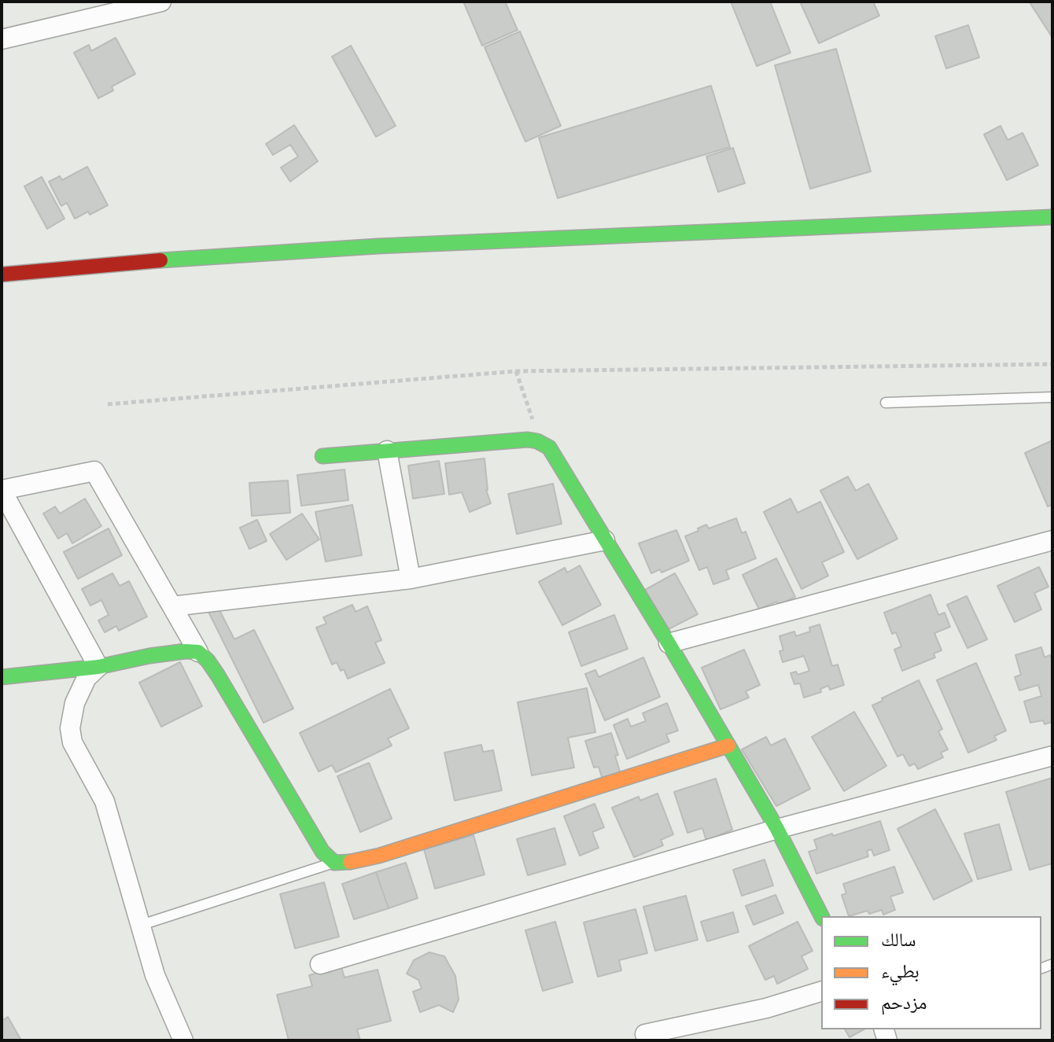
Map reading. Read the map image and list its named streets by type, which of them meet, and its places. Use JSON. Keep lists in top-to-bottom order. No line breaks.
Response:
{"legend":["سالك","بطيء","مزدحم"]}
